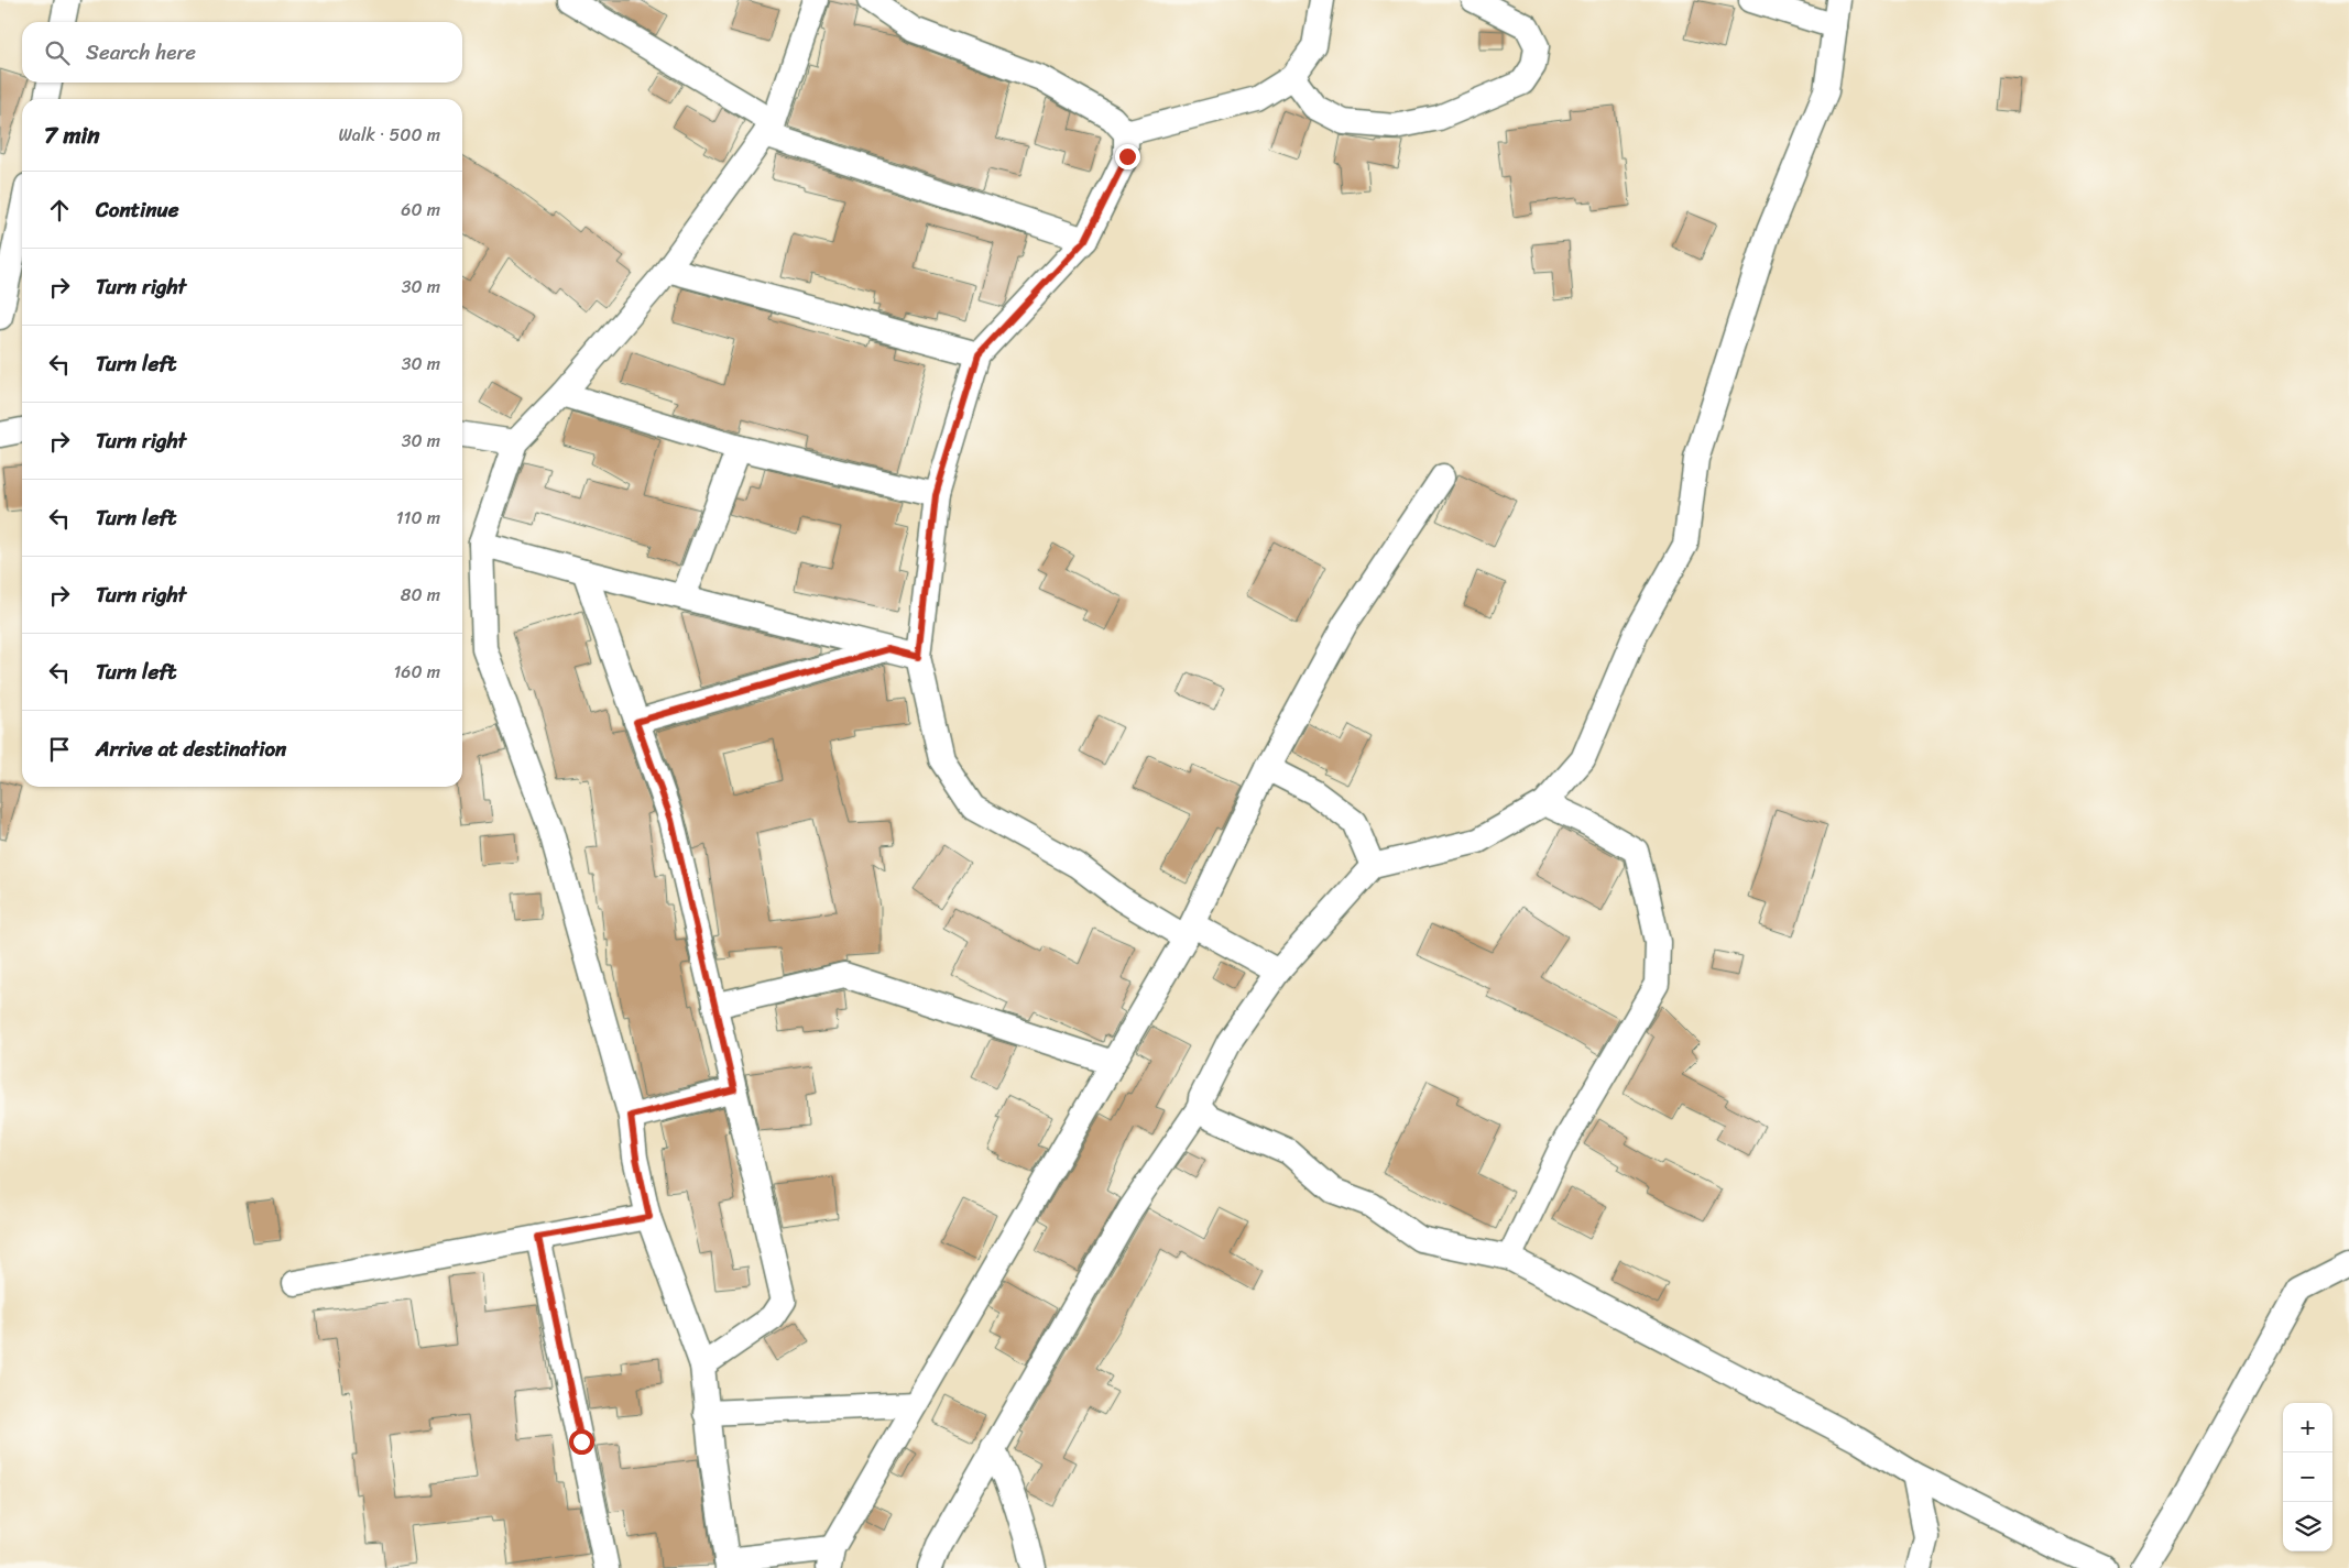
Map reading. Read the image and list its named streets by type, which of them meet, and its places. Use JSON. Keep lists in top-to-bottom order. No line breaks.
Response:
{"page":{"search":"Search here","heading":["7 min","Walk · 500 m"],"list":[["Continue","60 m"],["Turn right","30 m"],["Turn left","30 m"],["Turn right","30 m"],["Turn left","110 m"],["Turn right","80 m"],["Turn left","160 m"],"Arrive at destination"],"map_buttons":["+","−"]}}
